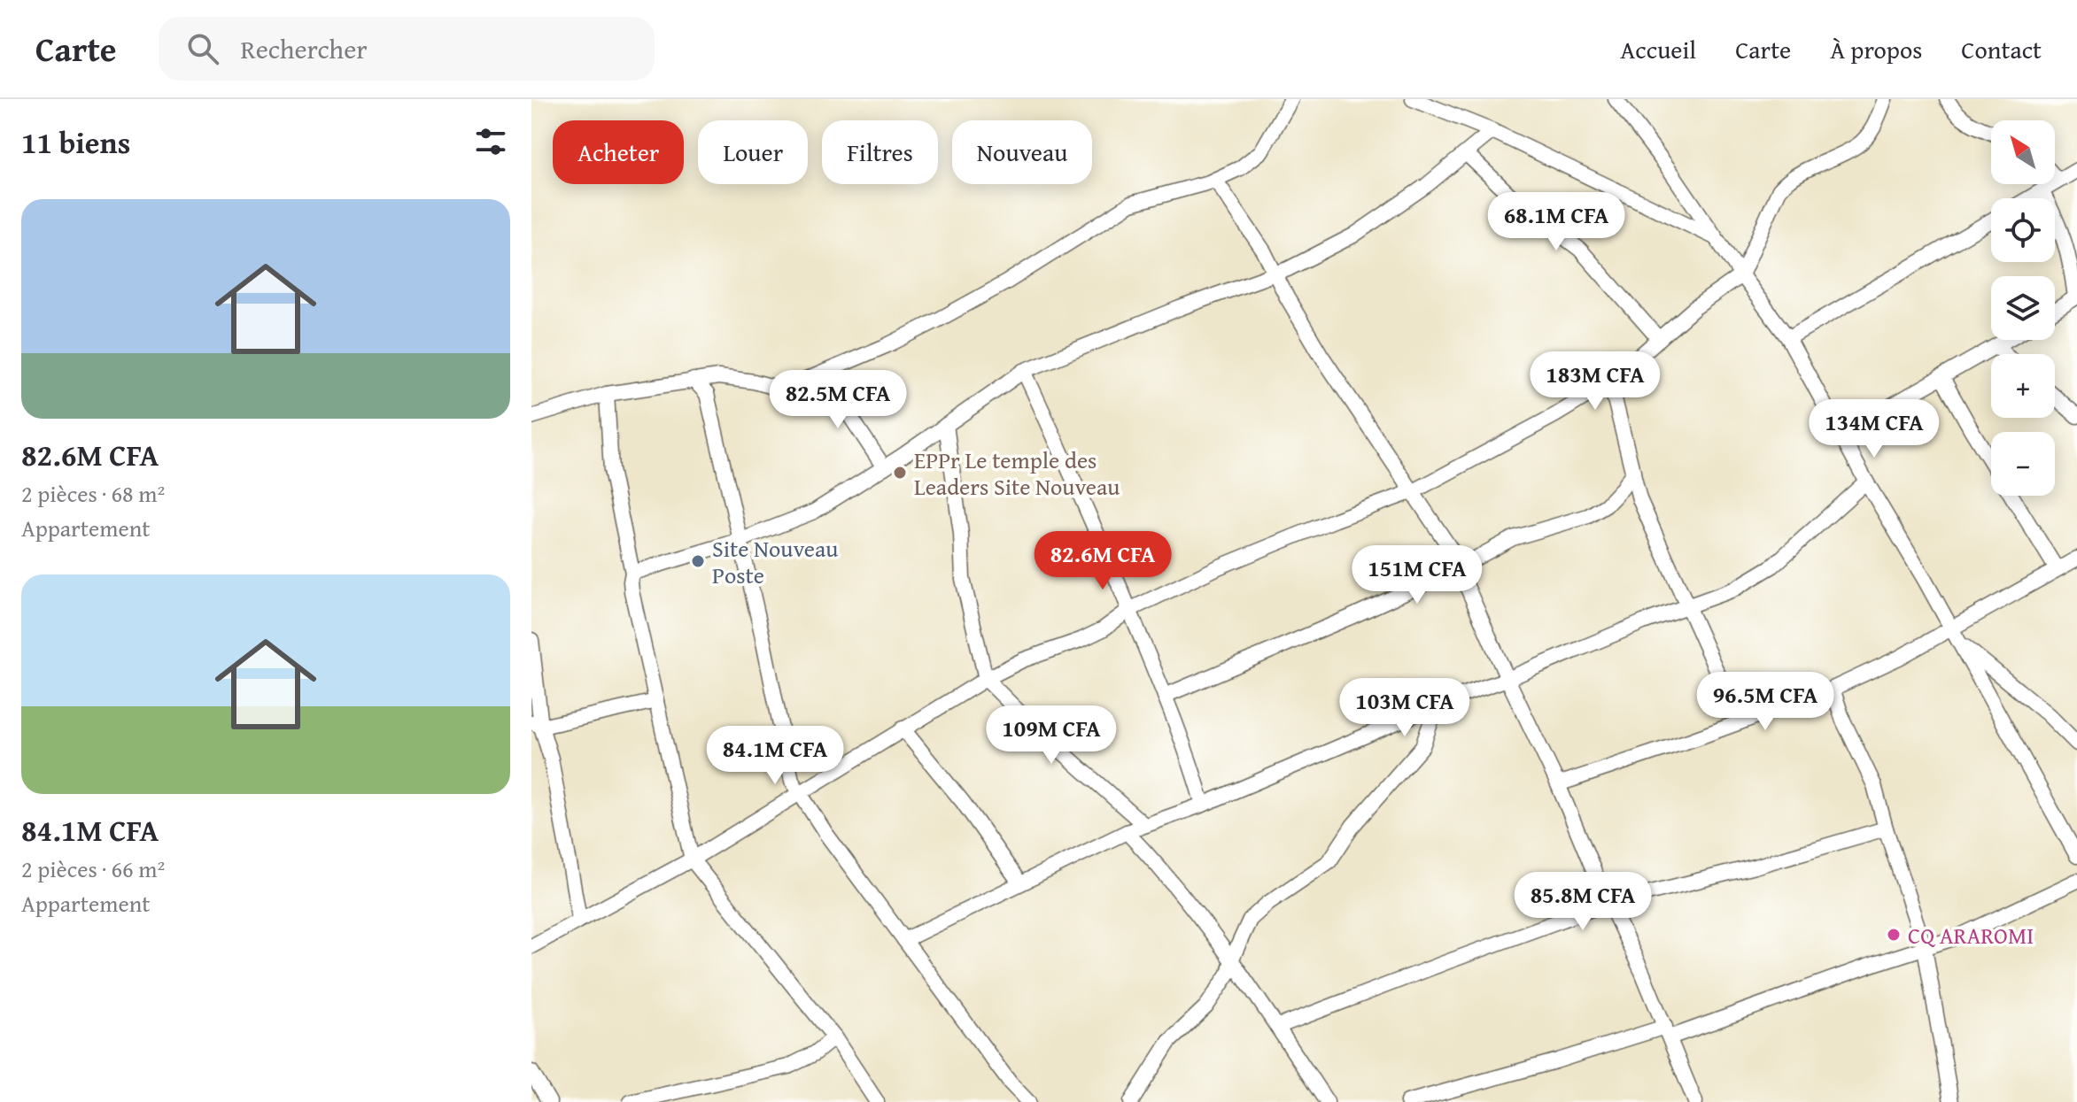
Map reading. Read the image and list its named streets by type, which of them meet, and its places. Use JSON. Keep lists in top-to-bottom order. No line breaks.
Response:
{"places":["EPPr Le temple des Leaders Site Nouveau","Site Nouveau Poste","CQ ARAROMI"],"north":"top left","page":{"header":"Carte","search":"Rechercher","nav":["Accueil","Carte","À propos","Contact"],"heading":"11 biens","map_buttons":["+","−"],"chip":["Acheter","Louer","Filtres","Nouveau"],"list":[{"name":"82.6M CFA","note":"2 pièces · 68 m² · Appartement"},{"name":"84.1M CFA","note":"2 pièces · 66 m² · Appartement"}],"price":["68.1M CFA","183M CFA","82.5M CFA","134M CFA","82.6M CFA","151M CFA","96.5M CFA","103M CFA","109M CFA","84.1M CFA","85.8M CFA"]}}
